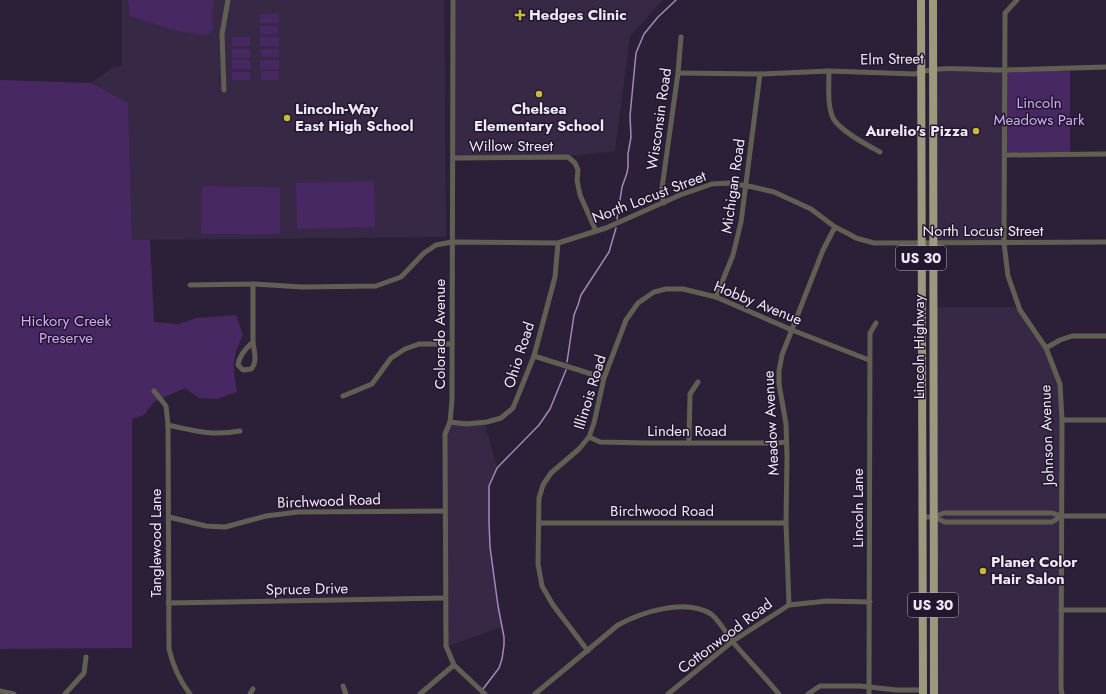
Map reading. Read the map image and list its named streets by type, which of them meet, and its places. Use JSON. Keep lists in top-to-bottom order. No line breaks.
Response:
{"streets":{"main road":["US 30","Lincoln Highway"],"street":["Elm Street","Wisconsin Road","Willow Street","Michigan Road","North Locust Street","Hobby Avenue","Colorado Avenue","Ohio Road","Illinois Road","Meadow Avenue","Linden Road","Johnson Avenue","Birchwood Road","Lincoln Lane","Tanglewood Lane","Spruce Drive","Cottonwood Road"]},"crossings":[["Elm Street","Wisconsin Road"],["Elm Street","Michigan Road"],["Elm Street","Lincoln Highway"],["Elm Street","Johnson Avenue"],["Wisconsin Road","North Locust Street"],["Willow Street","North Locust Street"],["Willow Street","Colorado Avenue"],["Michigan Road","North Locust Street"],["Michigan Road","Hobby Avenue"],["North Locust Street","Colorado Avenue"],["North Locust Street","Lincoln Highway"],["North Locust Street","Ohio Road"],["North Locust Street","Meadow Avenue"],["North Locust Street","Johnson Avenue"],["Hobby Avenue","Illinois Road"],["Hobby Avenue","Meadow Avenue"],["Hobby Avenue","Lincoln Lane"],["Colorado Avenue","Ohio Road"],["Colorado Avenue","Birchwood Road"],["Colorado Avenue","Spruce Drive"],["Illinois Road","Linden Road"],["Illinois Road","Birchwood Road"],["Meadow Avenue","Linden Road"],["Meadow Avenue","Birchwood Road"],["Meadow Avenue","Cottonwood Road"],["Birchwood Road","Tanglewood Lane"],["Lincoln Lane","Cottonwood Road"],["Tanglewood Lane","Spruce Drive"]],"parks":["Lincoln Meadows Park","Hickory Creek Preserve"],"places":{"health":["Hedges Clinic"],"other":["Chelsea Elementary School","Lincoln-Way East High School","Aurelio's Pizza","Planet Color Hair Salon"]}}
